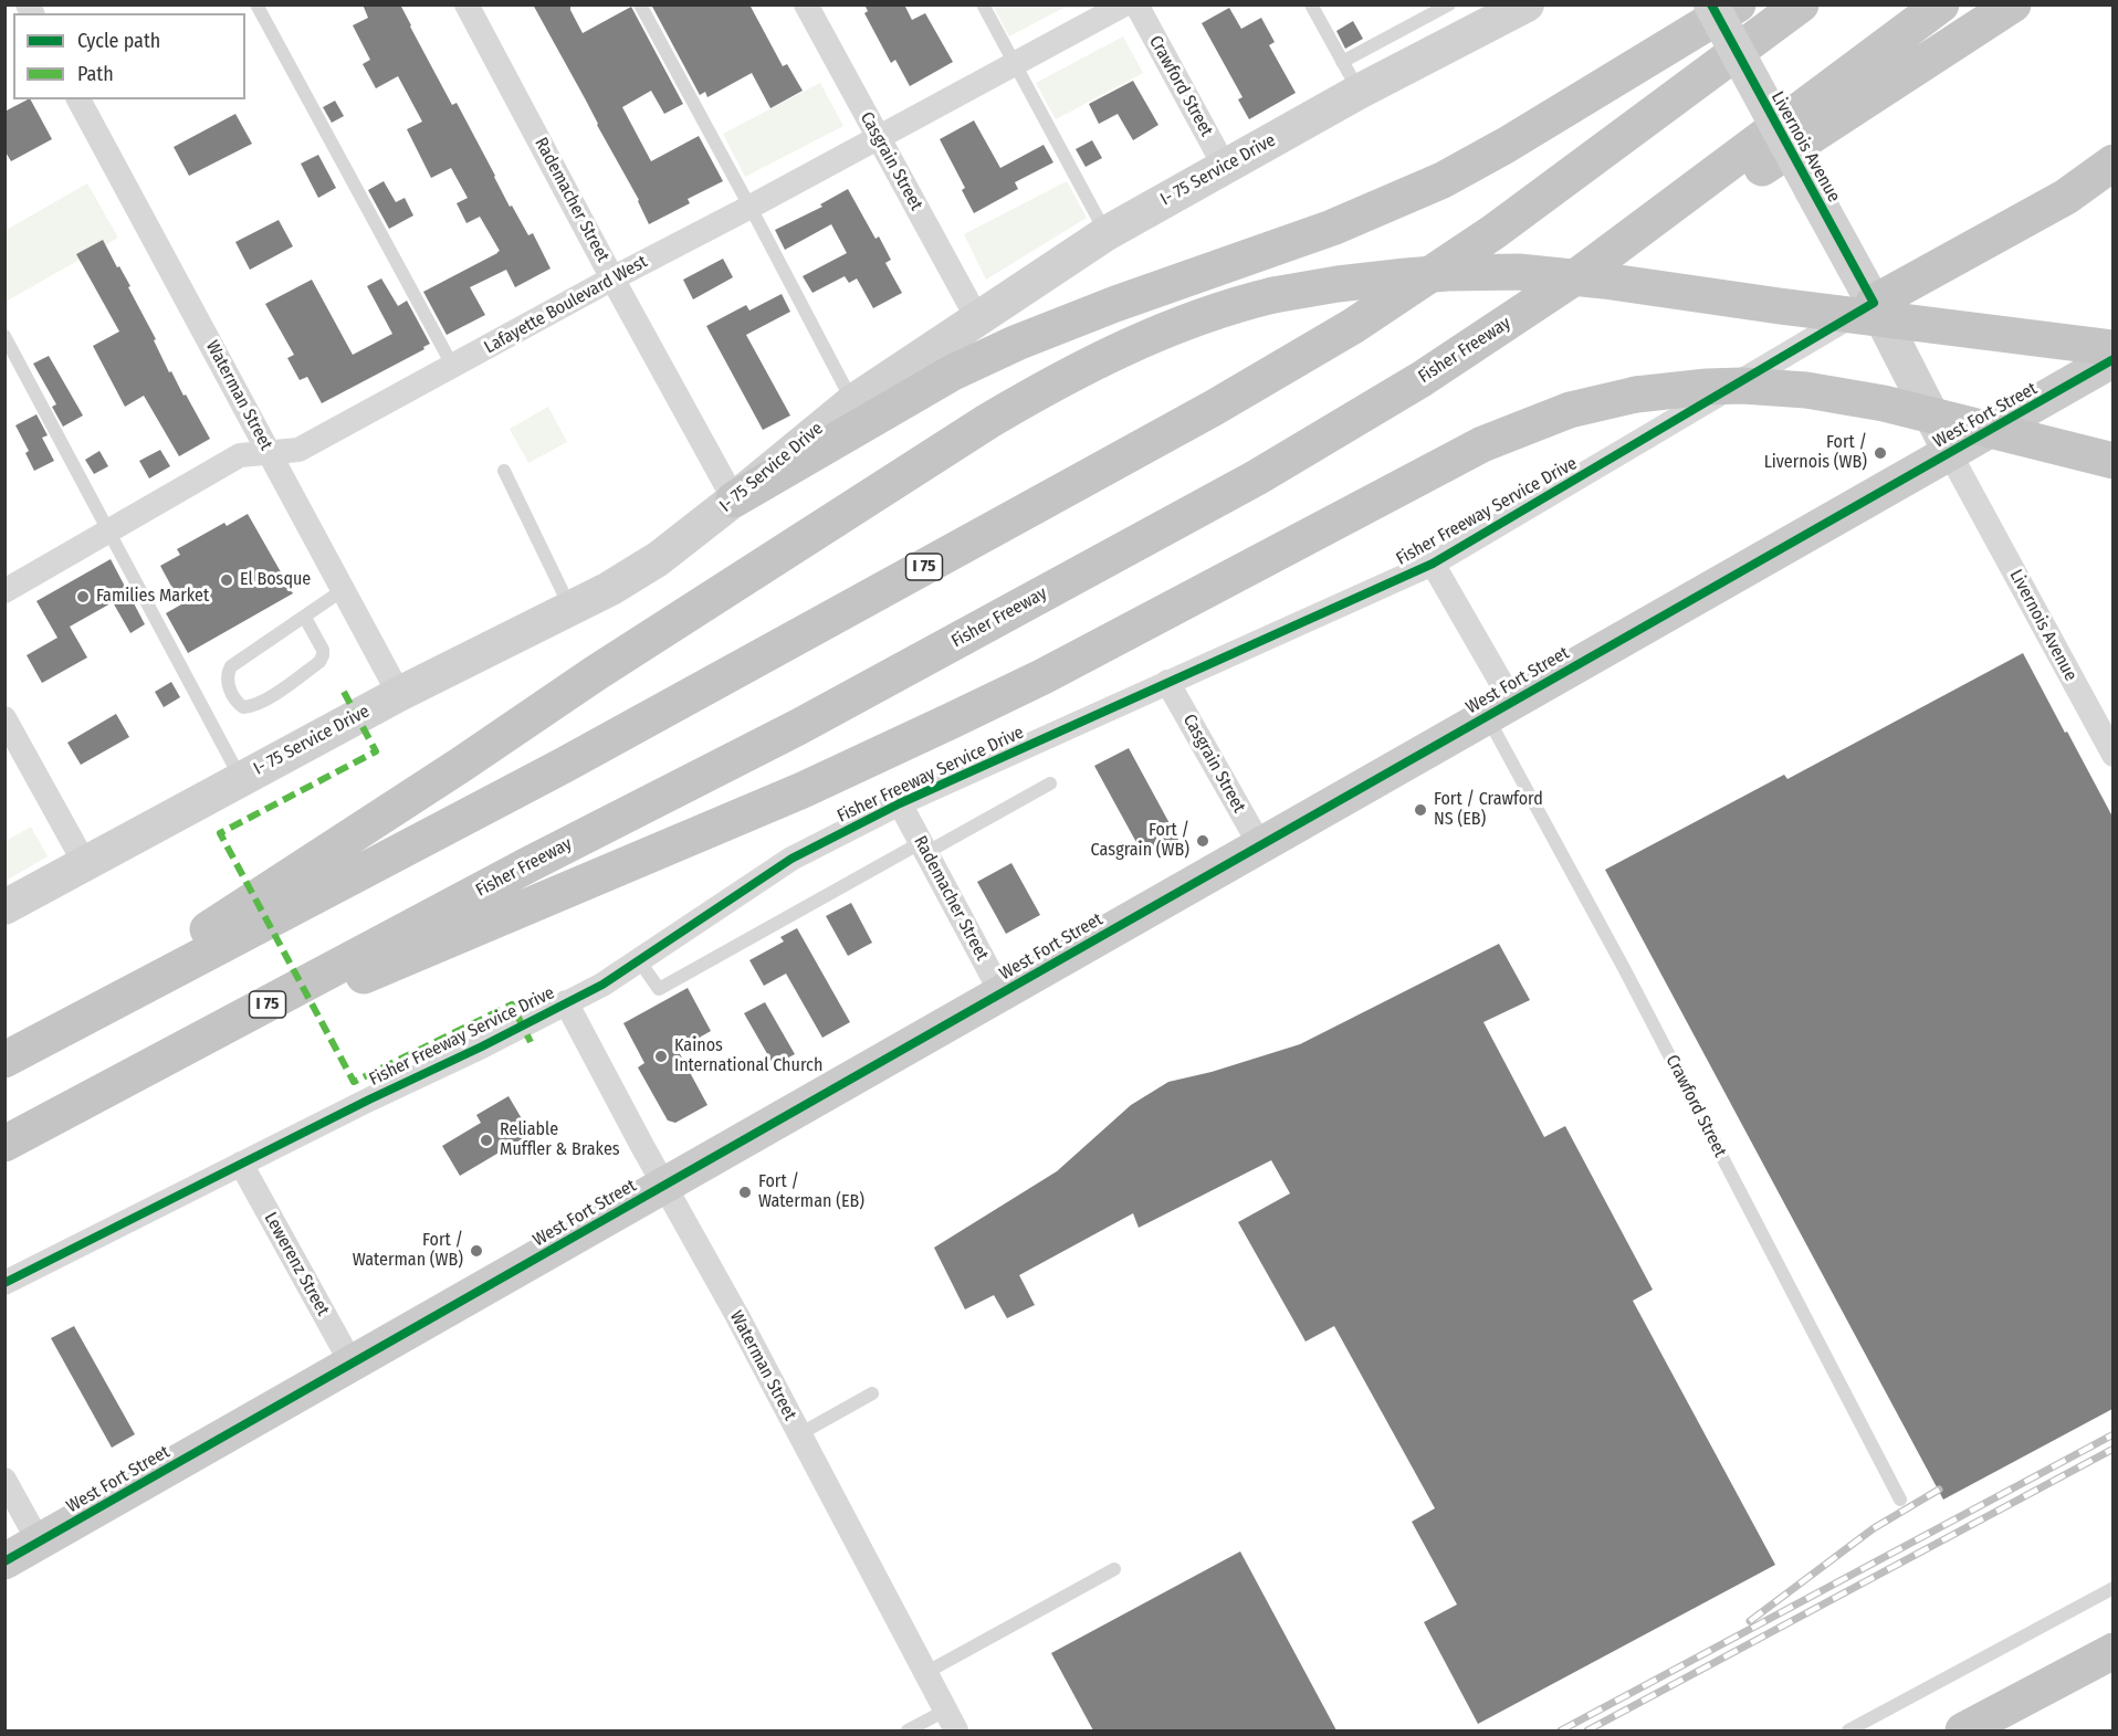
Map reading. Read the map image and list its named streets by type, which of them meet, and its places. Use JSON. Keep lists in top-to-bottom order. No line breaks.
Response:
{"streets":{"highway":["Fisher Freeway","I 75"],"main road":["Livernois Avenue","I- 75 Service Drive","West Fort Street"],"street":["Crawford Street","Casgrain Street","Rademacher Street","Lafayette Boulevard West","Waterman Street","Fisher Freeway Service Drive","Lewerenz Street"]},"crossings":[["Crawford Street","I- 75 Service Drive"],["Crawford Street","West Fort Street"],["Livernois Avenue","West Fort Street"],["Livernois Avenue","Fisher Freeway Service Drive"],["Casgrain Street","I- 75 Service Drive"],["Casgrain Street","Lafayette Boulevard West"],["Casgrain Street","West Fort Street"],["Casgrain Street","Fisher Freeway Service Drive"],["I- 75 Service Drive","Rademacher Street"],["I- 75 Service Drive","Waterman Street"],["Rademacher Street","Lafayette Boulevard West"],["Rademacher Street","West Fort Street"],["Rademacher Street","Fisher Freeway Service Drive"],["Lafayette Boulevard West","Waterman Street"],["Waterman Street","West Fort Street"],["Waterman Street","Fisher Freeway Service Drive"],["West Fort Street","Lewerenz Street"],["Fisher Freeway Service Drive","Lewerenz Street"]],"places":["Fort / Livernois (WB)","El Bosque","Families Market","Fort / Crawford NS (EB)","Fort / Casgrain (WB)","Kainos International Church","Reliable Muffler & Brakes","Fort / Waterman (EB)","Fort / Waterman (WB)"],"legend":["Cycle path","Path"]}
